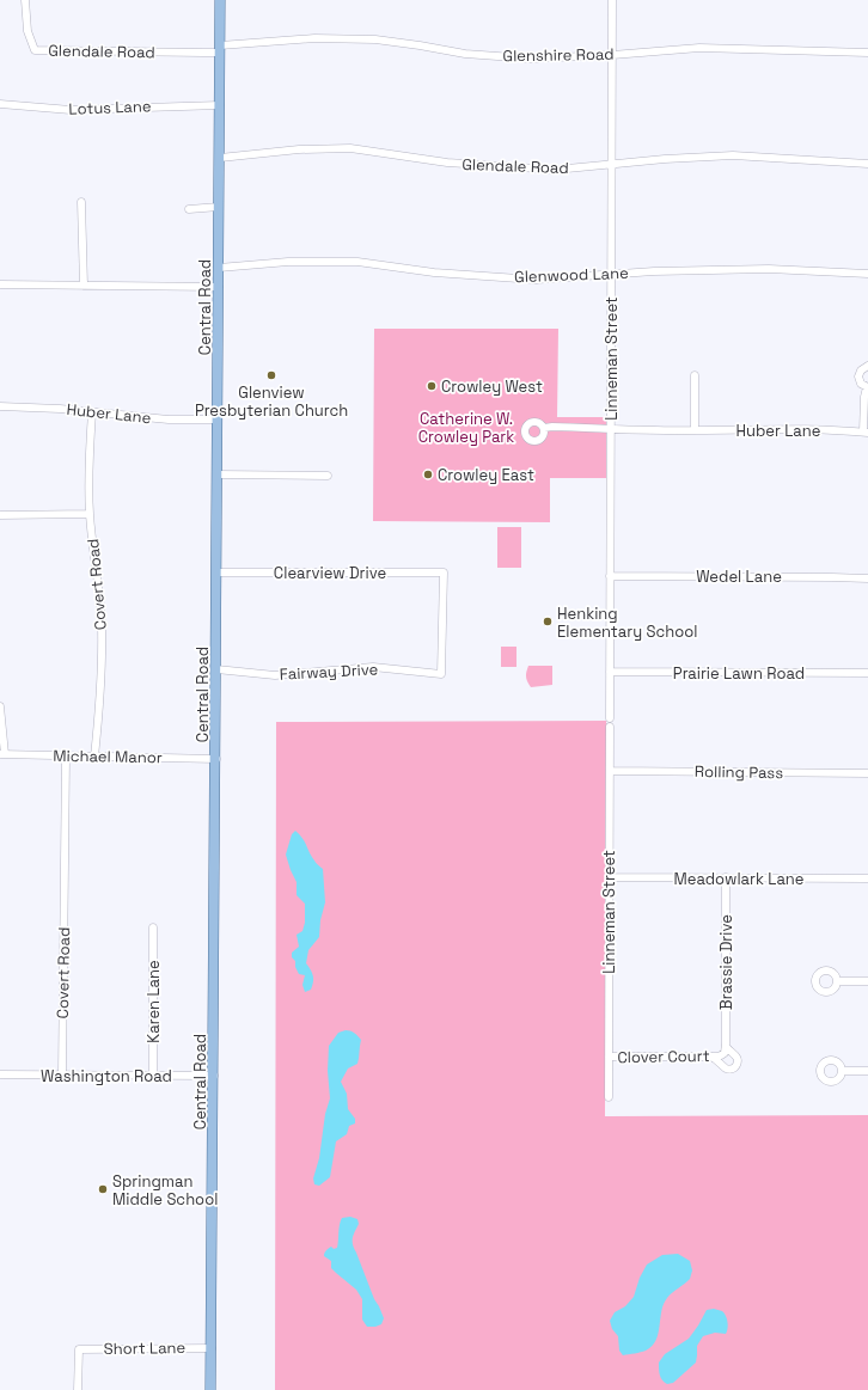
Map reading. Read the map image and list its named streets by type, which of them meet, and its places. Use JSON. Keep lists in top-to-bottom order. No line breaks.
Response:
{"streets":{"main road":["Central Road"],"street":["Glendale Road","Glenshire Road","Lotus Lane","Glenwood Lane","Linneman Street","Huber Lane","Clearview Drive","Wedel Lane","Covert Road","Fairway Drive","Prairie Lawn Road","Michael Manor","Rolling Pass","Meadowlark Lane","Brassie Drive","Karen Lane","Clover Court","Washington Road","Short Lane"]},"crossings":[["Glendale Road","Glenshire Road"],["Glendale Road","Central Road"],["Glendale Road","Linneman Street"],["Glenshire Road","Central Road"],["Glenshire Road","Linneman Street"],["Lotus Lane","Central Road"],["Glenwood Lane","Central Road"],["Glenwood Lane","Linneman Street"],["Central Road","Huber Lane"],["Central Road","Clearview Drive"],["Central Road","Fairway Drive"],["Central Road","Michael Manor"],["Central Road","Washington Road"],["Central Road","Short Lane"],["Linneman Street","Huber Lane"],["Linneman Street","Wedel Lane"],["Linneman Street","Prairie Lawn Road"],["Linneman Street","Rolling Pass"],["Linneman Street","Meadowlark Lane"],["Linneman Street","Clover Court"],["Huber Lane","Covert Road"],["Clearview Drive","Fairway Drive"],["Covert Road","Michael Manor"],["Covert Road","Washington Road"],["Meadowlark Lane","Brassie Drive"],["Brassie Drive","Clover Court"],["Karen Lane","Washington Road"]],"parks":["Catherine W. Crowley Park"],"places":["Glenview Presbyterian Church","Crowley West","Crowley East","Henking Elementary School","Springman Middle School"]}
